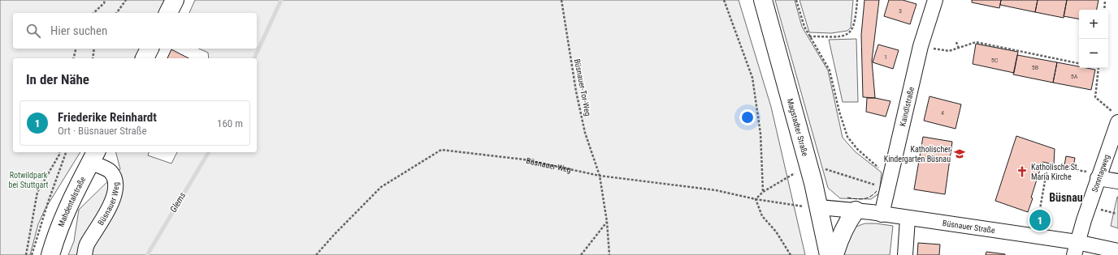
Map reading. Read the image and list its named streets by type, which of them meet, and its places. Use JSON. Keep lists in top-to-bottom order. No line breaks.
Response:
{"streets":{"main road":["Magstadter Straße","Mahdentalstraße"],"street":["Kaindlstraße","Büsnauer Weg","Sonntagweg","Büsnauer Straße"],"path":["Büsnauer-Tor-Weg"]},"crossings":[["Büsnauer-Tor-Weg","Büsnauer Weg"],["Kaindlstraße","Büsnauer Straße"],["Magstadter Straße","Büsnauer Weg"],["Magstadter Straße","Büsnauer Straße"],["Büsnauer Weg","Mahdentalstraße"],["Büsnauer Weg","Büsnauer Straße"],["Sonntagweg","Büsnauer Straße"]],"districts":["Büsnau"],"water":["Glems"],"parks":["Rotwildpark bei Stuttgart"],"places":{"school or university":["Katholischer Kindergarten Büsnau"],"church":["Katholische St. Maria Kirche"]},"house_numbers":["3","1","5C","5B","5A","4"],"page":{"map_buttons":["+","−"],"search":"Hier suchen","heading":"In der Nähe","list":[{"mark":"1","name":"Friederike Reinhardt","note":"Ort · Büsnauer Straße","value":"160 m"}],"pins":"1"}}
